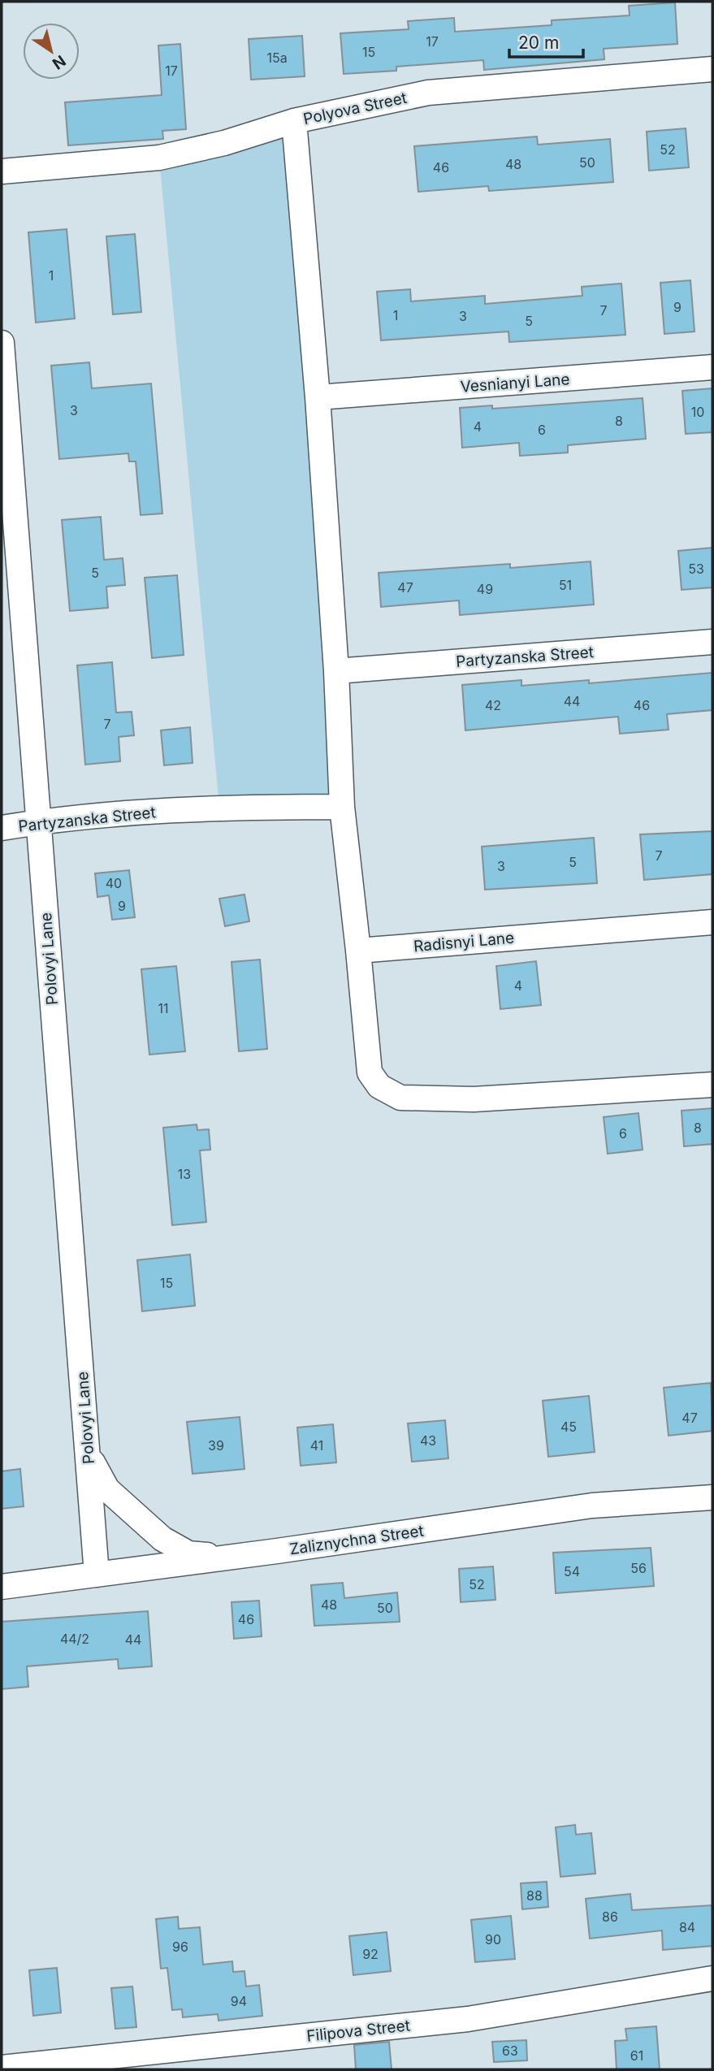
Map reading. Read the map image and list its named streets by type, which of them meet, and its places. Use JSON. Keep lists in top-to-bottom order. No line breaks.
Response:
{"streets":{"street":["Polyova Street","Vesnianyi Lane","Partyzanska Street","Radisnyi Lane","Polovyi Lane","Zaliznychna Street","Filipova Street"]},"crossings":[["Partyzanska Street","Polovyi Lane"],["Polovyi Lane","Zaliznychna Street"]],"house_numbers":["17","15","15а","17","52","50","48","46","1","9","7","1","3","5","3","10","8","4","6","53","5","51","47","49","44","42","46","7","7","5","3","40","9","4","11","8","6","13","15","47","45","43","39","41","56","54","52","48","50","46","44/2","44","88","86","84","90","96","92","94","63","61"],"scale_bar":"20 m","north":"bottom right"}
